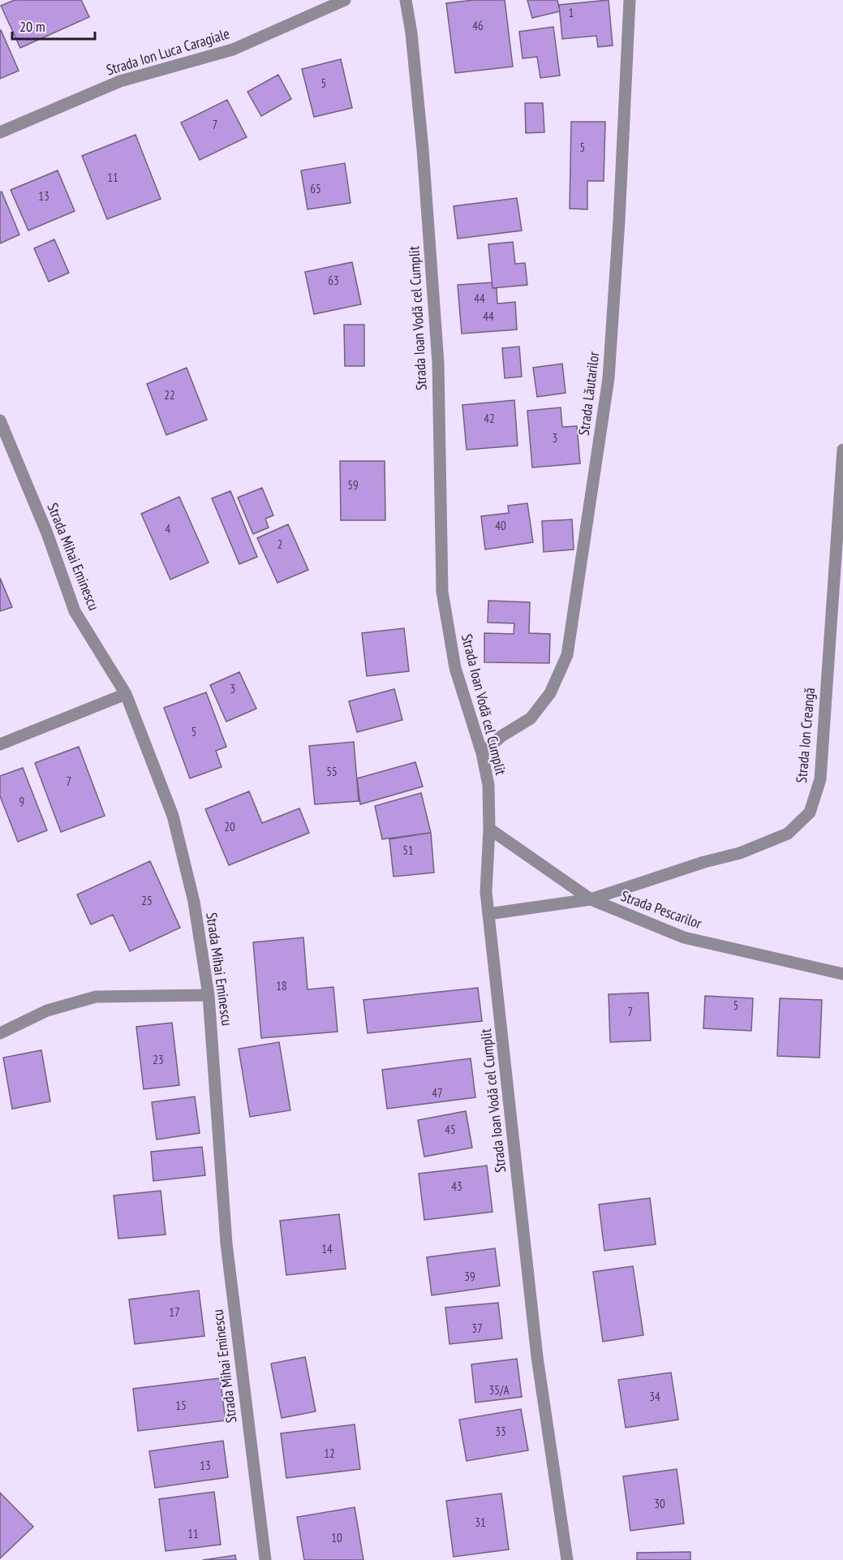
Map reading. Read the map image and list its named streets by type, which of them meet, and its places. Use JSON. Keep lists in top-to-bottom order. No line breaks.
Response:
{"streets":{"street":["Strada Ion Luca Caragiale","Strada Ioan Vodă cel Cumplit","Strada Lăutarilor","Strada Mihai Eminescu","Strada Ion Creangă","Strada Pescarilor"]},"crossings":[["Strada Ioan Vodă cel Cumplit","Strada Lăutarilor"],["Strada Ioan Vodă cel Cumplit","Strada Ion Creangă"],["Strada Ioan Vodă cel Cumplit","Strada Pescarilor"],["Strada Ion Creangă","Strada Pescarilor"]],"house_numbers":["1","46","5","7","5","11","65","13","63","44","44","22","42","3","59","40","4","2","3","5","55","7","9","20","51","25","18","5","7","23","47","45","43","14","39","17","37","35/A","34","15","33","12","13","30","31","11","10"],"scale_bar":"20 m"}
